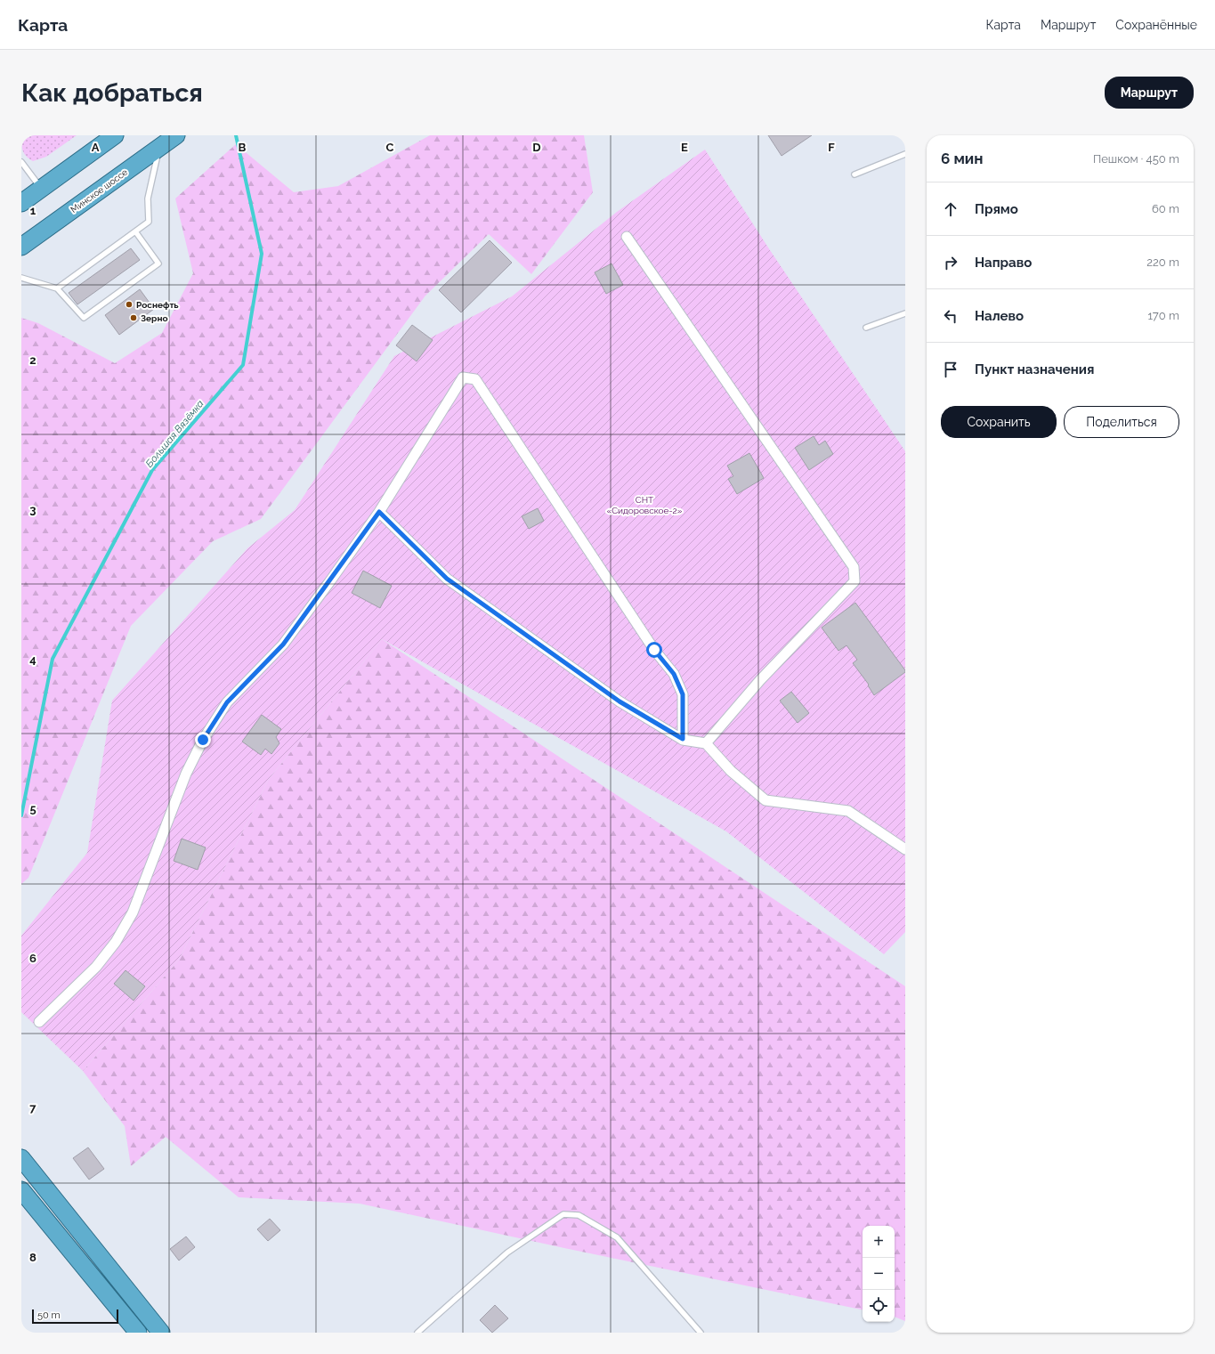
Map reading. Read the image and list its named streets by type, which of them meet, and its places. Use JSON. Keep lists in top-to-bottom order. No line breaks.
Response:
{"streets":{"highway":["Минское шоссе"]},"water":["Большая Вязёмка"],"parks":["СНТ «Сидоровское-2»"],"places":["Роснефть","Зерно"],"scale_bar":"50 m","page":{"header":"Карта","nav":["Карта","Маршрут","Сохранённые"],"buttons":["Маршрут",["Сохранить","Поделиться"]],"title":"Как добраться","heading":["6 мин","Пешком · 450 m"],"list":[["Прямо","60 m"],["Направо","220 m"],["Налево","170 m"],"Пункт назначения"],"map_buttons":["+","−"],"scale":"50 m"},"grid":{"columns":["A","B","C","D","E","F"],"rows":["1","2","3","4","5","6","7","8"]}}
